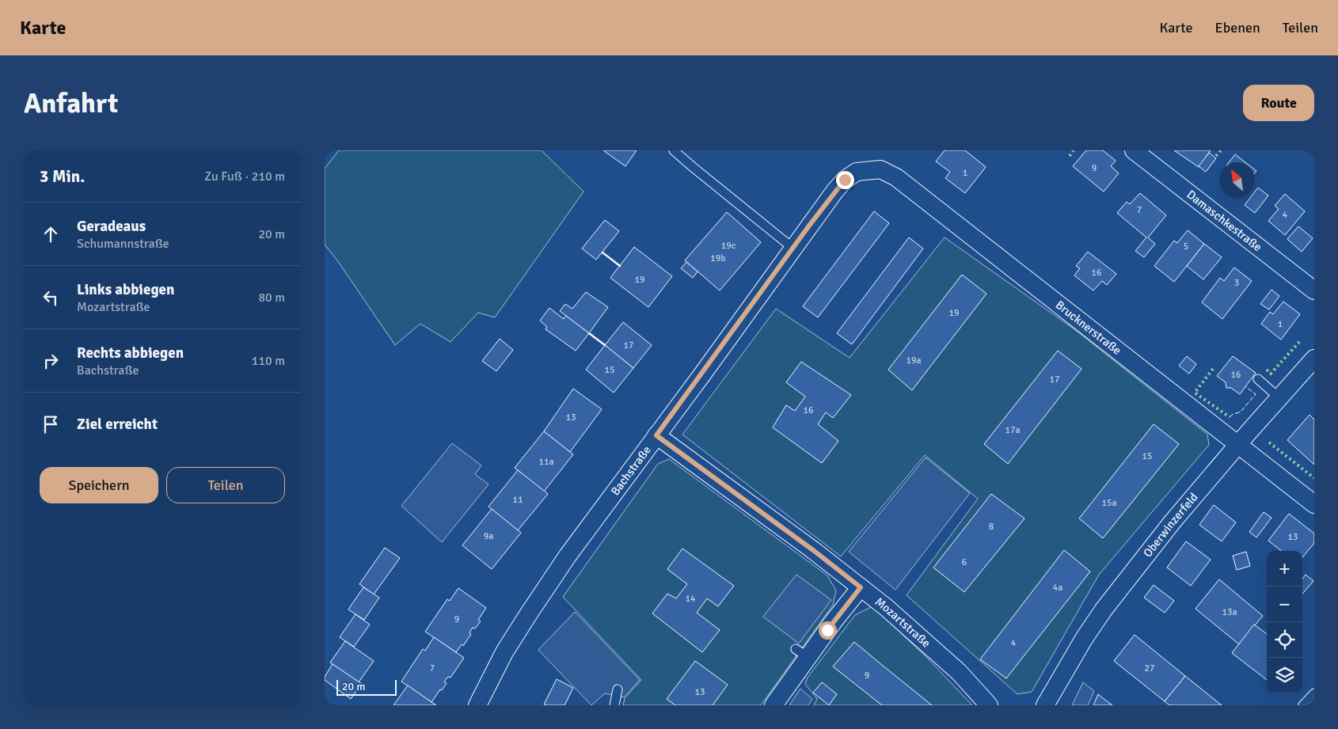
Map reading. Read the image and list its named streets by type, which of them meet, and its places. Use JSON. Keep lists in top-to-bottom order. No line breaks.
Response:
{"streets":{"street":["Damaschkestraße","Brucknerstraße","Bachstraße","Oberwinzerfeld","Mozartstraße"]},"crossings":[["Brucknerstraße","Bachstraße"],["Brucknerstraße","Oberwinzerfeld"],["Bachstraße","Mozartstraße"]],"house_numbers":["9","1","7","4","19c","5","19b","16","19","3","19","1","17","19a","15","16","17","16","13","17a","15","11a","11","15a","8","9a","13","6","4a","14","13a","9","4","7","27","9","13"],"scale_bar":"20 m","north":"top left","page":{"header":"Karte","nav":["Karte","Ebenen","Teilen"],"buttons":["Route",["Speichern","Teilen"]],"title":"Anfahrt","heading":["3 Min.","Zu Fuß · 210 m"],"list":[["Geradeaus","Schumannstraße","20 m"],["Links abbiegen","Mozartstraße","80 m"],["Rechts abbiegen","Bachstraße","110 m"],"Ziel erreicht"],"map_buttons":["+","−"],"scale":"20 m"}}
